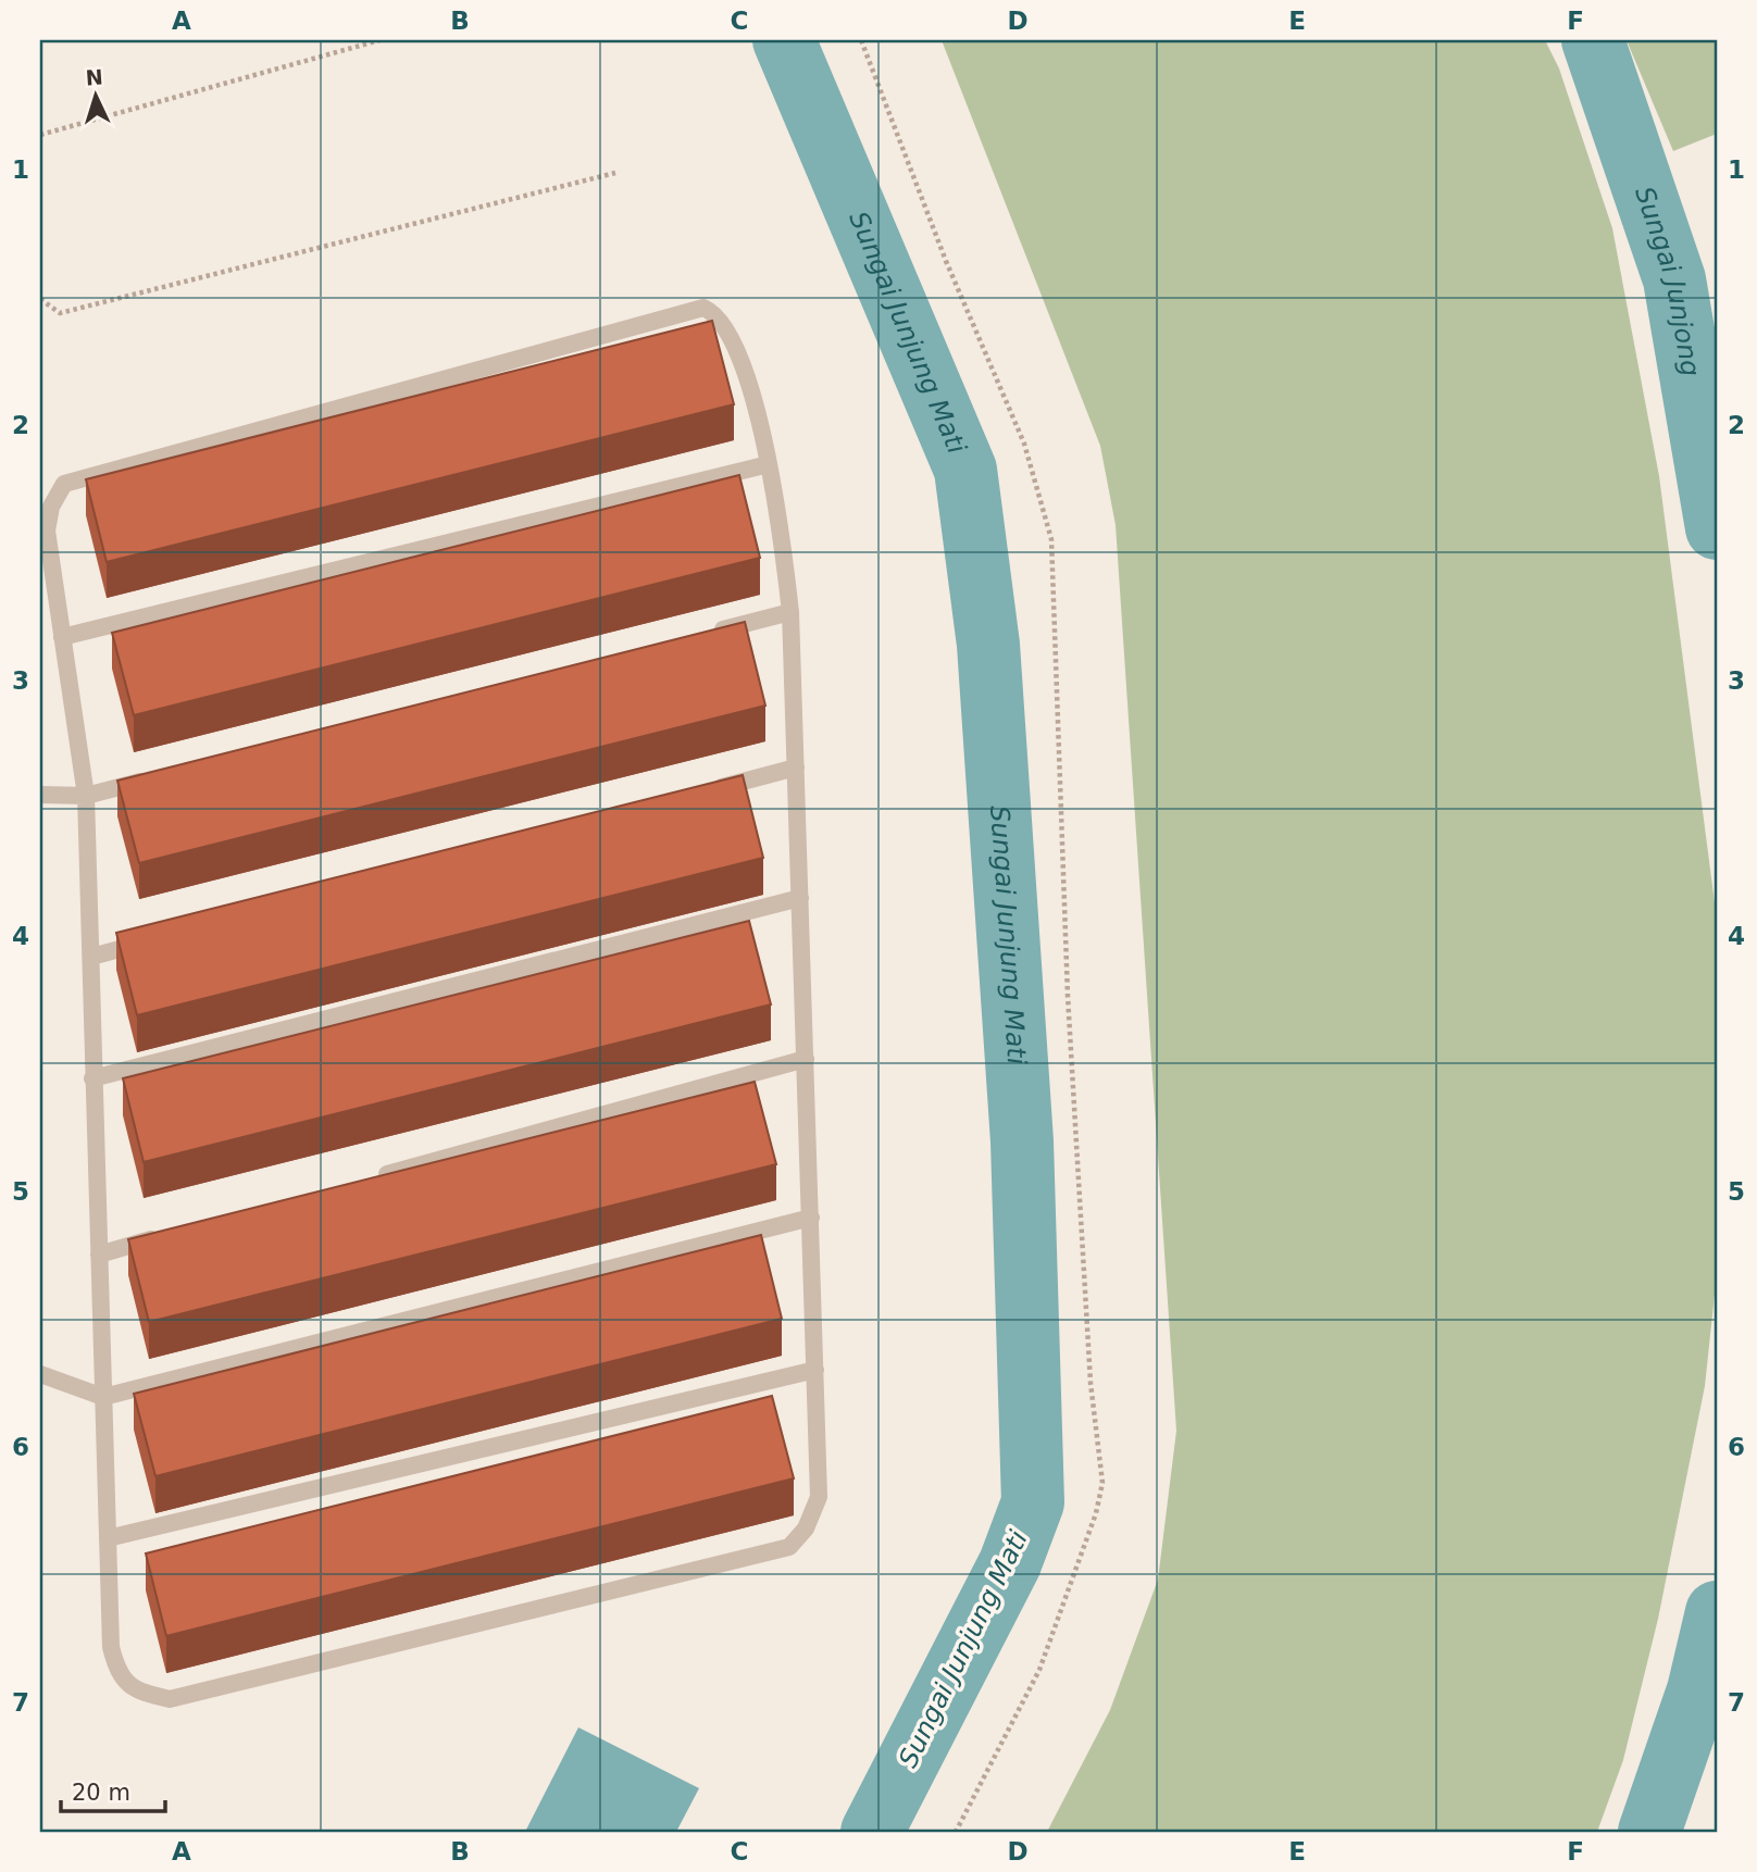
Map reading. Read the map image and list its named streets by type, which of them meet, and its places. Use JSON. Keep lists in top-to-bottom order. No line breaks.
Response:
{"water":["Sungai Junjong","Sungai Junjung Mati"],"scale_bar":"20 m","north":"top","grid":{"columns":["A","B","C","D","E","F"],"rows":["1","2","3","4","5","6","7"]}}
